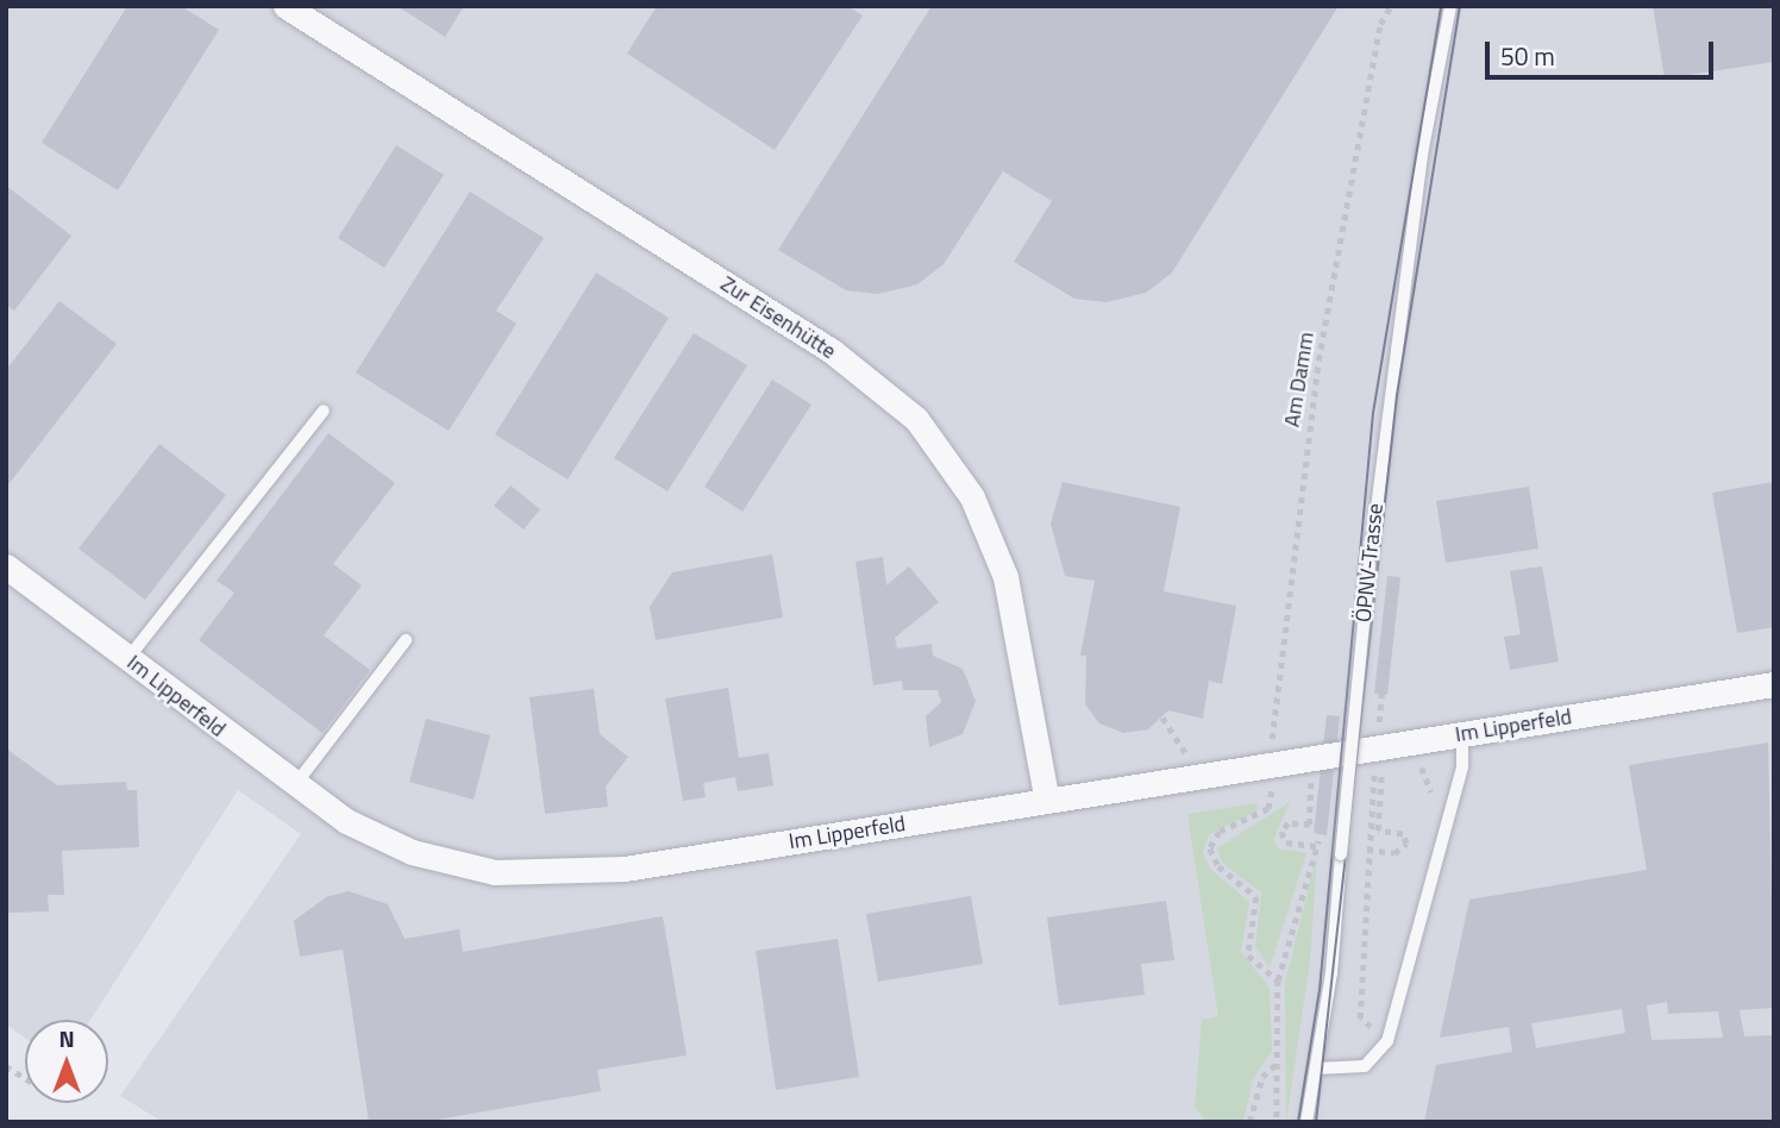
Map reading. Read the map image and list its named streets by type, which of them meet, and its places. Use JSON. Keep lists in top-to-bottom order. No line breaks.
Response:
{"streets":{"street":["Zur Eisenhütte","Im Lipperfeld"],"lane":["ÖPNV-Trasse"],"path":["Am Damm"]},"crossings":[["Zur Eisenhütte","Im Lipperfeld"],["Am Damm","Im Lipperfeld"]],"scale_bar":"50 m","north":"top"}
